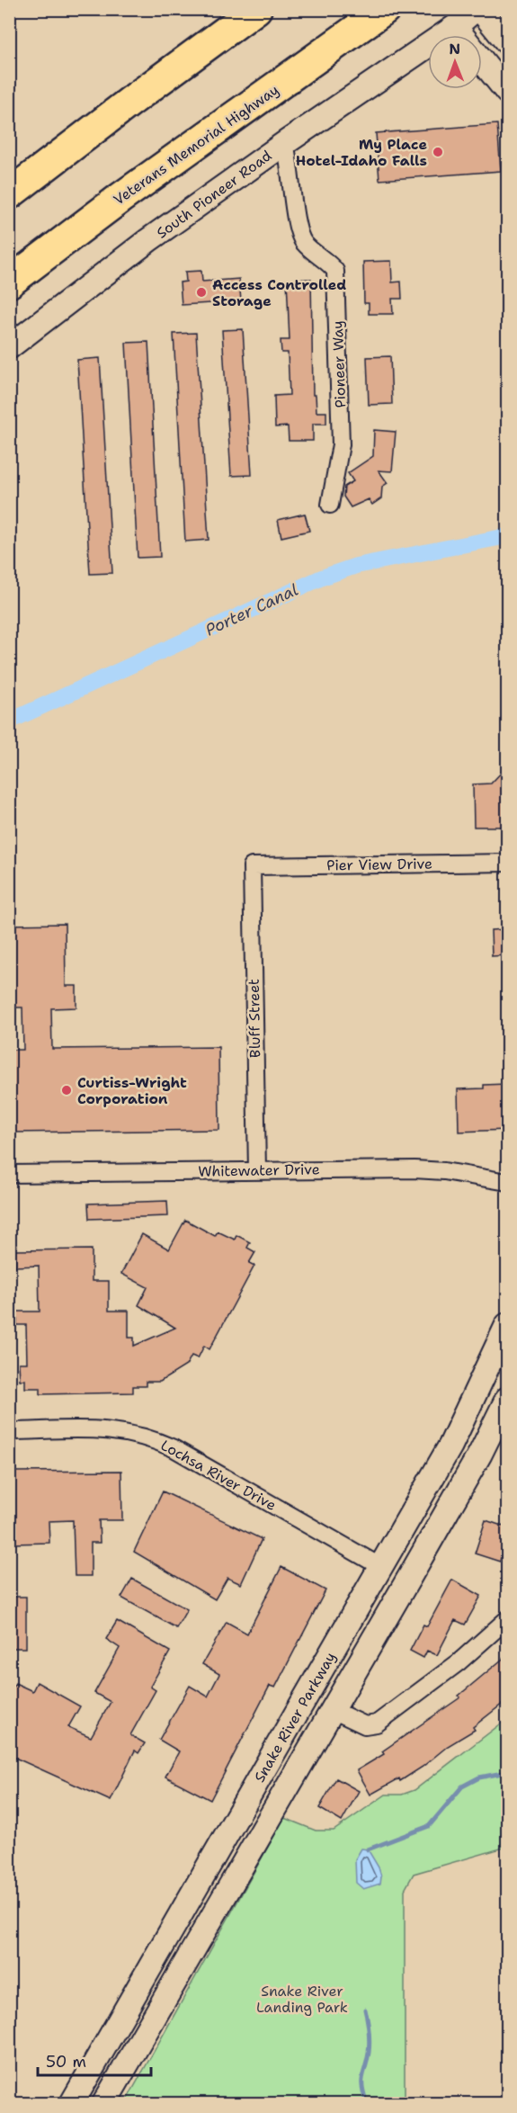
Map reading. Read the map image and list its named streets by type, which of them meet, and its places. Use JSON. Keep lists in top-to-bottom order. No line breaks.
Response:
{"streets":{"highway":["Veterans Memorial Highway"],"street":["South Pioneer Road","Pioneer Way","Pier View Drive","Bluff Street","Whitewater Drive","Lochsa River Drive","Snake River Parkway"]},"crossings":[["South Pioneer Road","Pioneer Way"],["Pier View Drive","Bluff Street"],["Bluff Street","Whitewater Drive"],["Lochsa River Drive","Snake River Parkway"]],"water":["Porter Canal"],"parks":["Snake River Landing Park"],"places":["My Place Hotel-Idaho Falls","Access Controlled Storage","Curtiss-Wright Corporation"],"scale_bar":"50 m","north":"top"}
